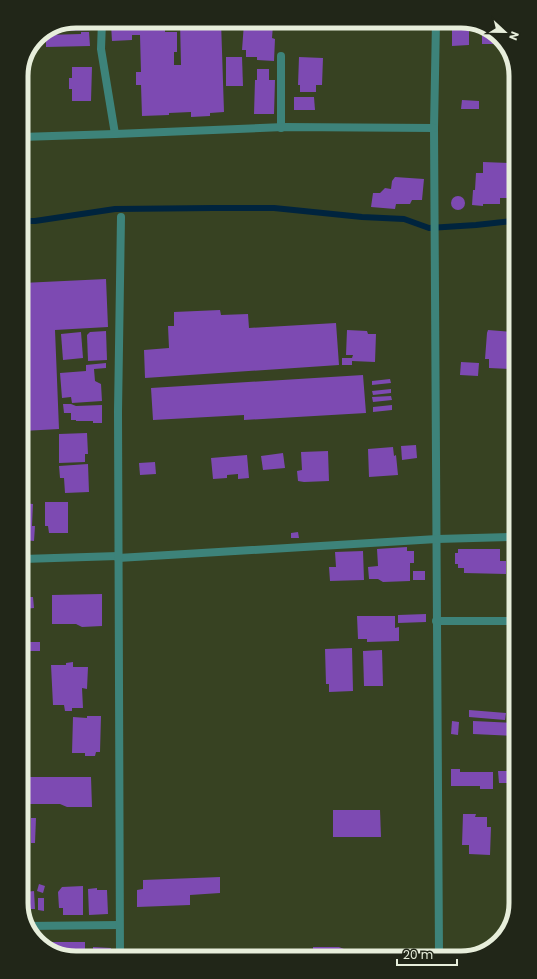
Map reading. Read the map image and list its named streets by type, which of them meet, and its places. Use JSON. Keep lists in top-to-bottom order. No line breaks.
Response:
{"scale_bar":"20 m","north":"right"}
